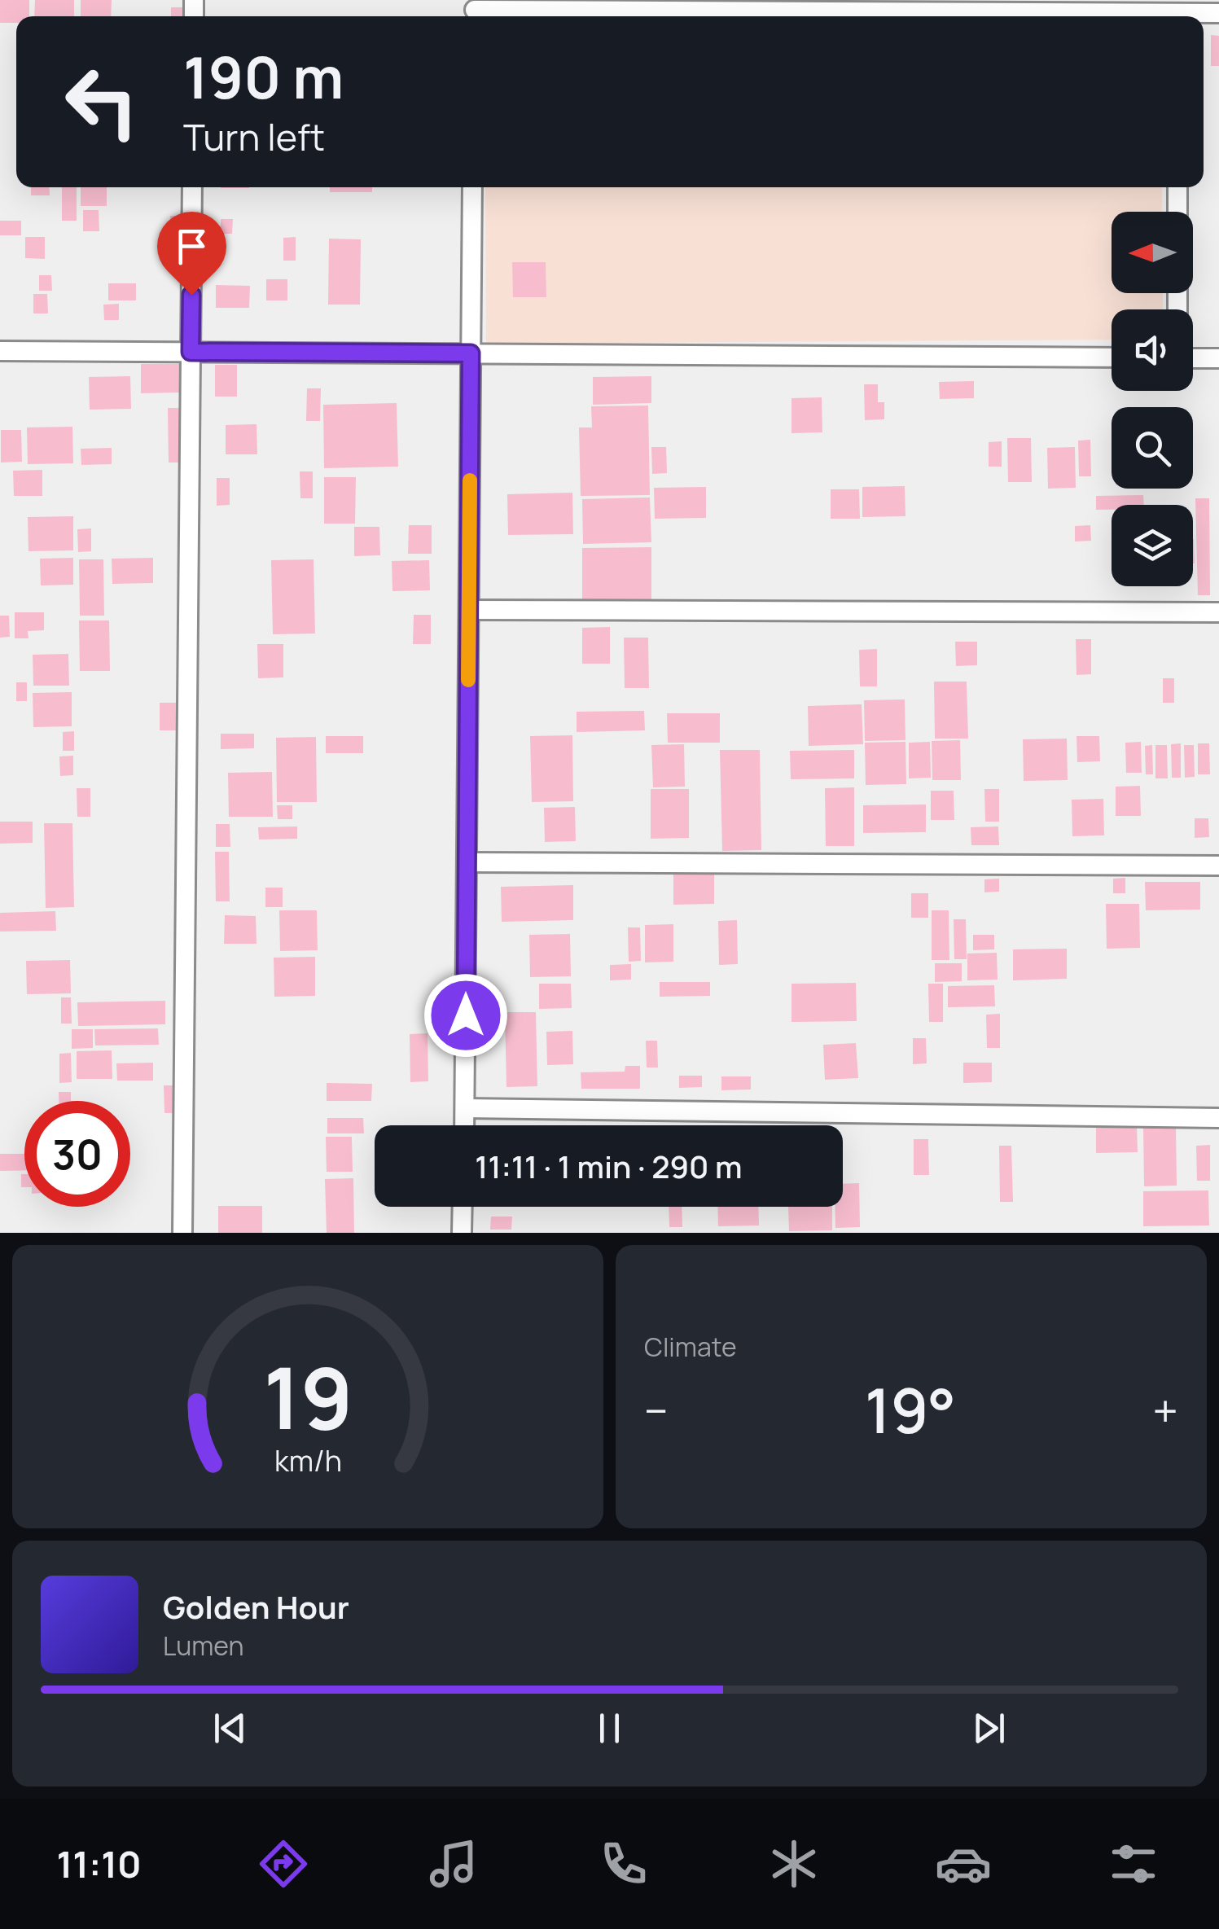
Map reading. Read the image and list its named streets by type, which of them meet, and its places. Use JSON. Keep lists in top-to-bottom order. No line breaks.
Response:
{"north":"left","page":{"turn":["190 m","Turn left"],"limit":"30","trip":"11:11 · 1 min · 290 m","tile":"Climate","heat":["−","19°","+"],"song":["Golden Hour","Lumen"],"tabs":"11:10","gauge":["19","km/h"]}}
